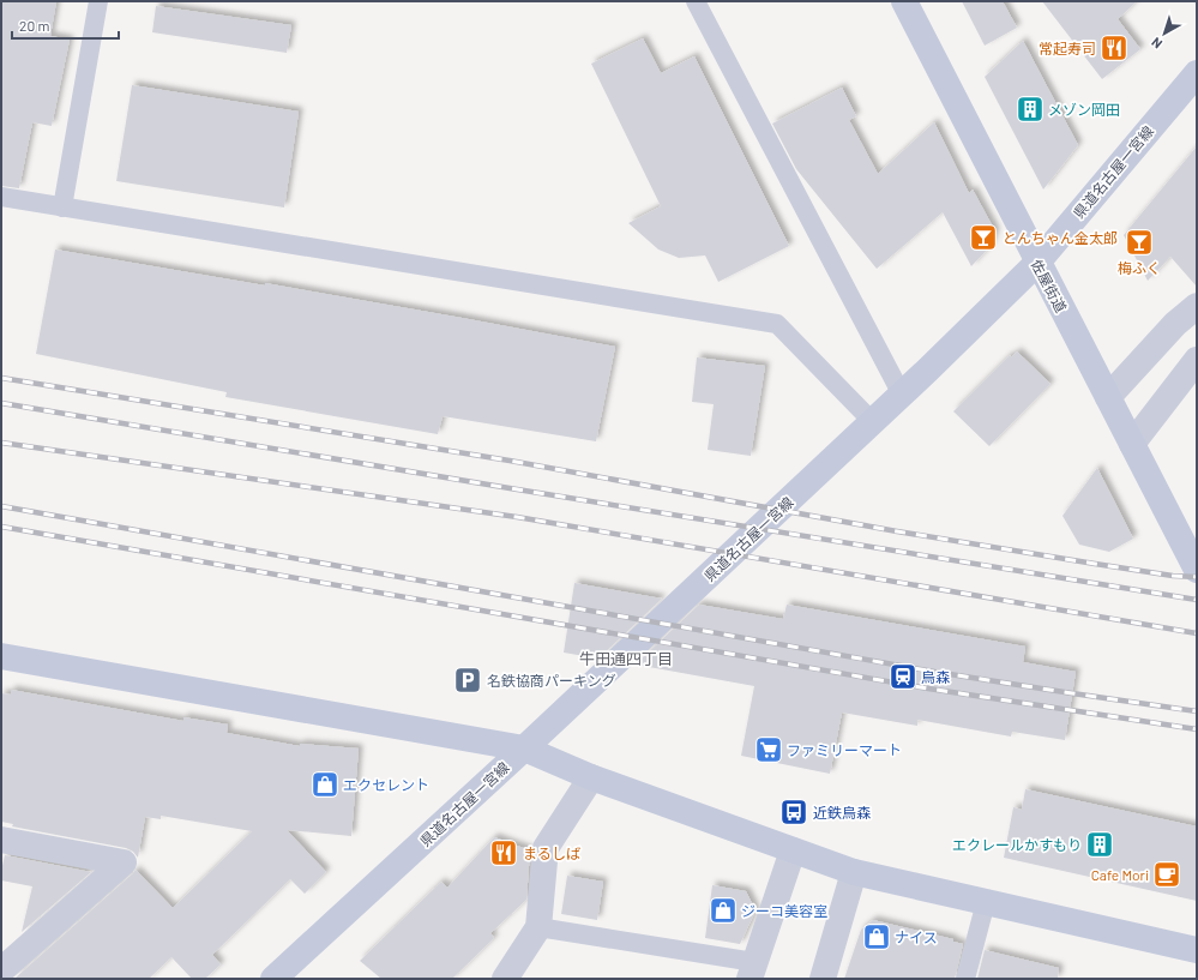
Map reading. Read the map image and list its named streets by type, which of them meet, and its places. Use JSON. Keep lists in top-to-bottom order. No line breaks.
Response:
{"streets":{"street":["県道名古屋一宮線","佐屋街道"]},"crossings":[["県道名古屋一宮線","佐屋街道"]],"districts":["牛田通四丁目"],"places":{"restaurant":["常起寿司","まるしば"],"building":["メゾン岡田","エクレールかすもり"],"bar":["とんちゃん金太郎","梅ふく"],"station":["烏森"],"parking":["名鉄協商パーキング"],"supermarket":["ファミリーマート"],"shop":["エクセレント","ジーコ美容室","ナイス"],"bus stop":["近鉄烏森"],"cafe":["Cafe Mori"]},"scale_bar":"20 m","north":"bottom left"}
